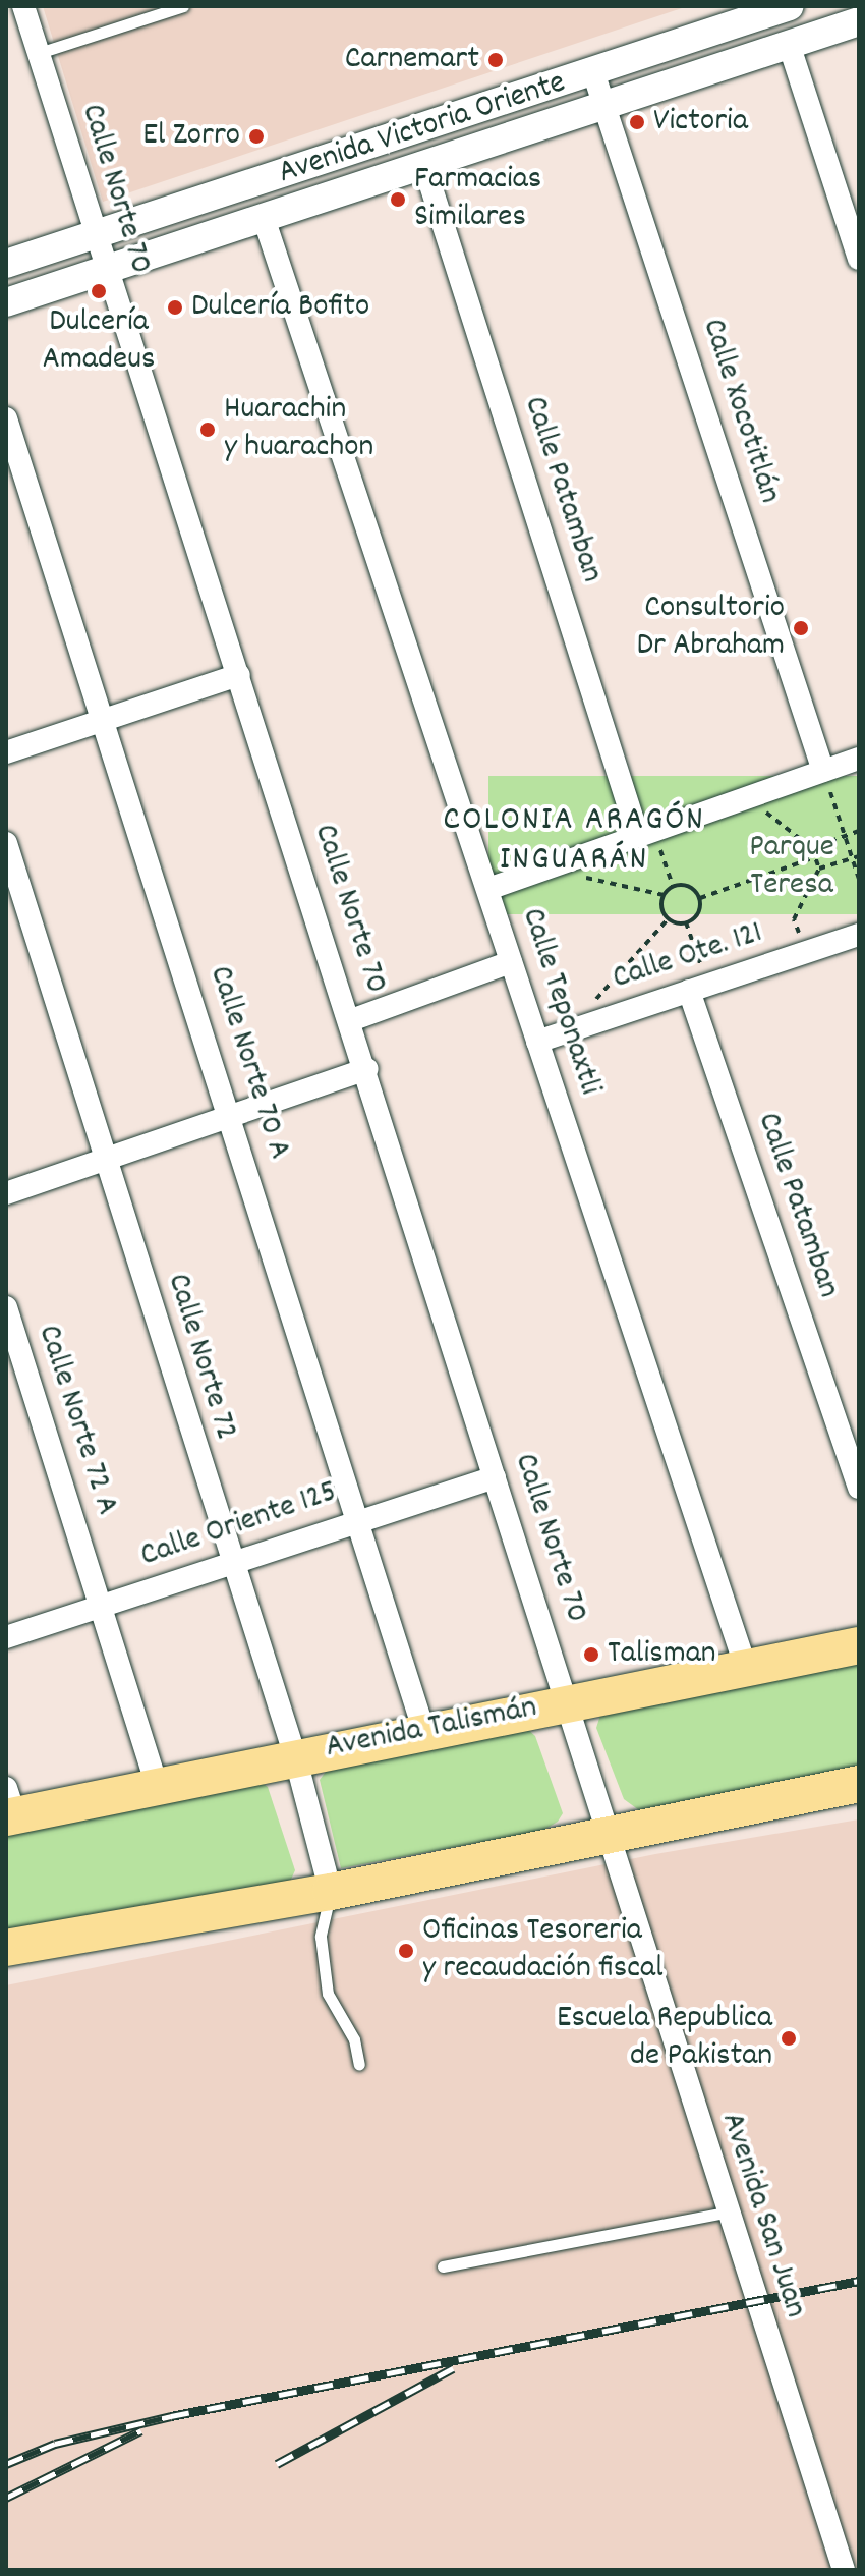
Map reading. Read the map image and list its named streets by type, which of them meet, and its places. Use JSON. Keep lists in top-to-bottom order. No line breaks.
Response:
{"streets":{"main road":["Avenida Talismán"],"street":["Avenida Victoria Oriente","Calle Norte 70","Calle Xocotitlán","Calle Patamban","Calle Ote. 121","Calle Teponaxtli","Calle Norte 70 A","Calle Norte 72","Calle Norte 72 A","Calle Oriente 125","Avenida San Juan"]},"crossings":[["Avenida Victoria Oriente","Calle Norte 70"],["Avenida Victoria Oriente","Calle Xocotitlán"],["Avenida Victoria Oriente","Calle Patamban"],["Avenida Victoria Oriente","Calle Teponaxtli"],["Calle Norte 70","Calle Oriente 125"],["Calle Norte 70","Avenida Talismán"],["Calle Norte 70","Avenida San Juan"],["Calle Patamban","Calle Ote. 121"],["Calle Ote. 121","Calle Teponaxtli"],["Calle Teponaxtli","Avenida Talismán"],["Calle Norte 70 A","Calle Oriente 125"],["Calle Norte 70 A","Avenida Talismán"],["Calle Norte 72","Calle Oriente 125"],["Calle Norte 72","Avenida Talismán"],["Calle Norte 72 A","Calle Oriente 125"],["Calle Norte 72 A","Avenida Talismán"]],"districts":["COLONIA ARAGÓN INGUARÁN"],"parks":["Parque Teresa"],"places":["Carnemart","Victoria","El Zorro","Farmacias Similares","Dulcería Amadeus","Dulcería Bofito","Huarachin y huarachon","Consultorio Dr Abraham","Talisman","Oficinas Tesoreria y recaudación fiscal","Escuela Republica de Pakistan"]}
